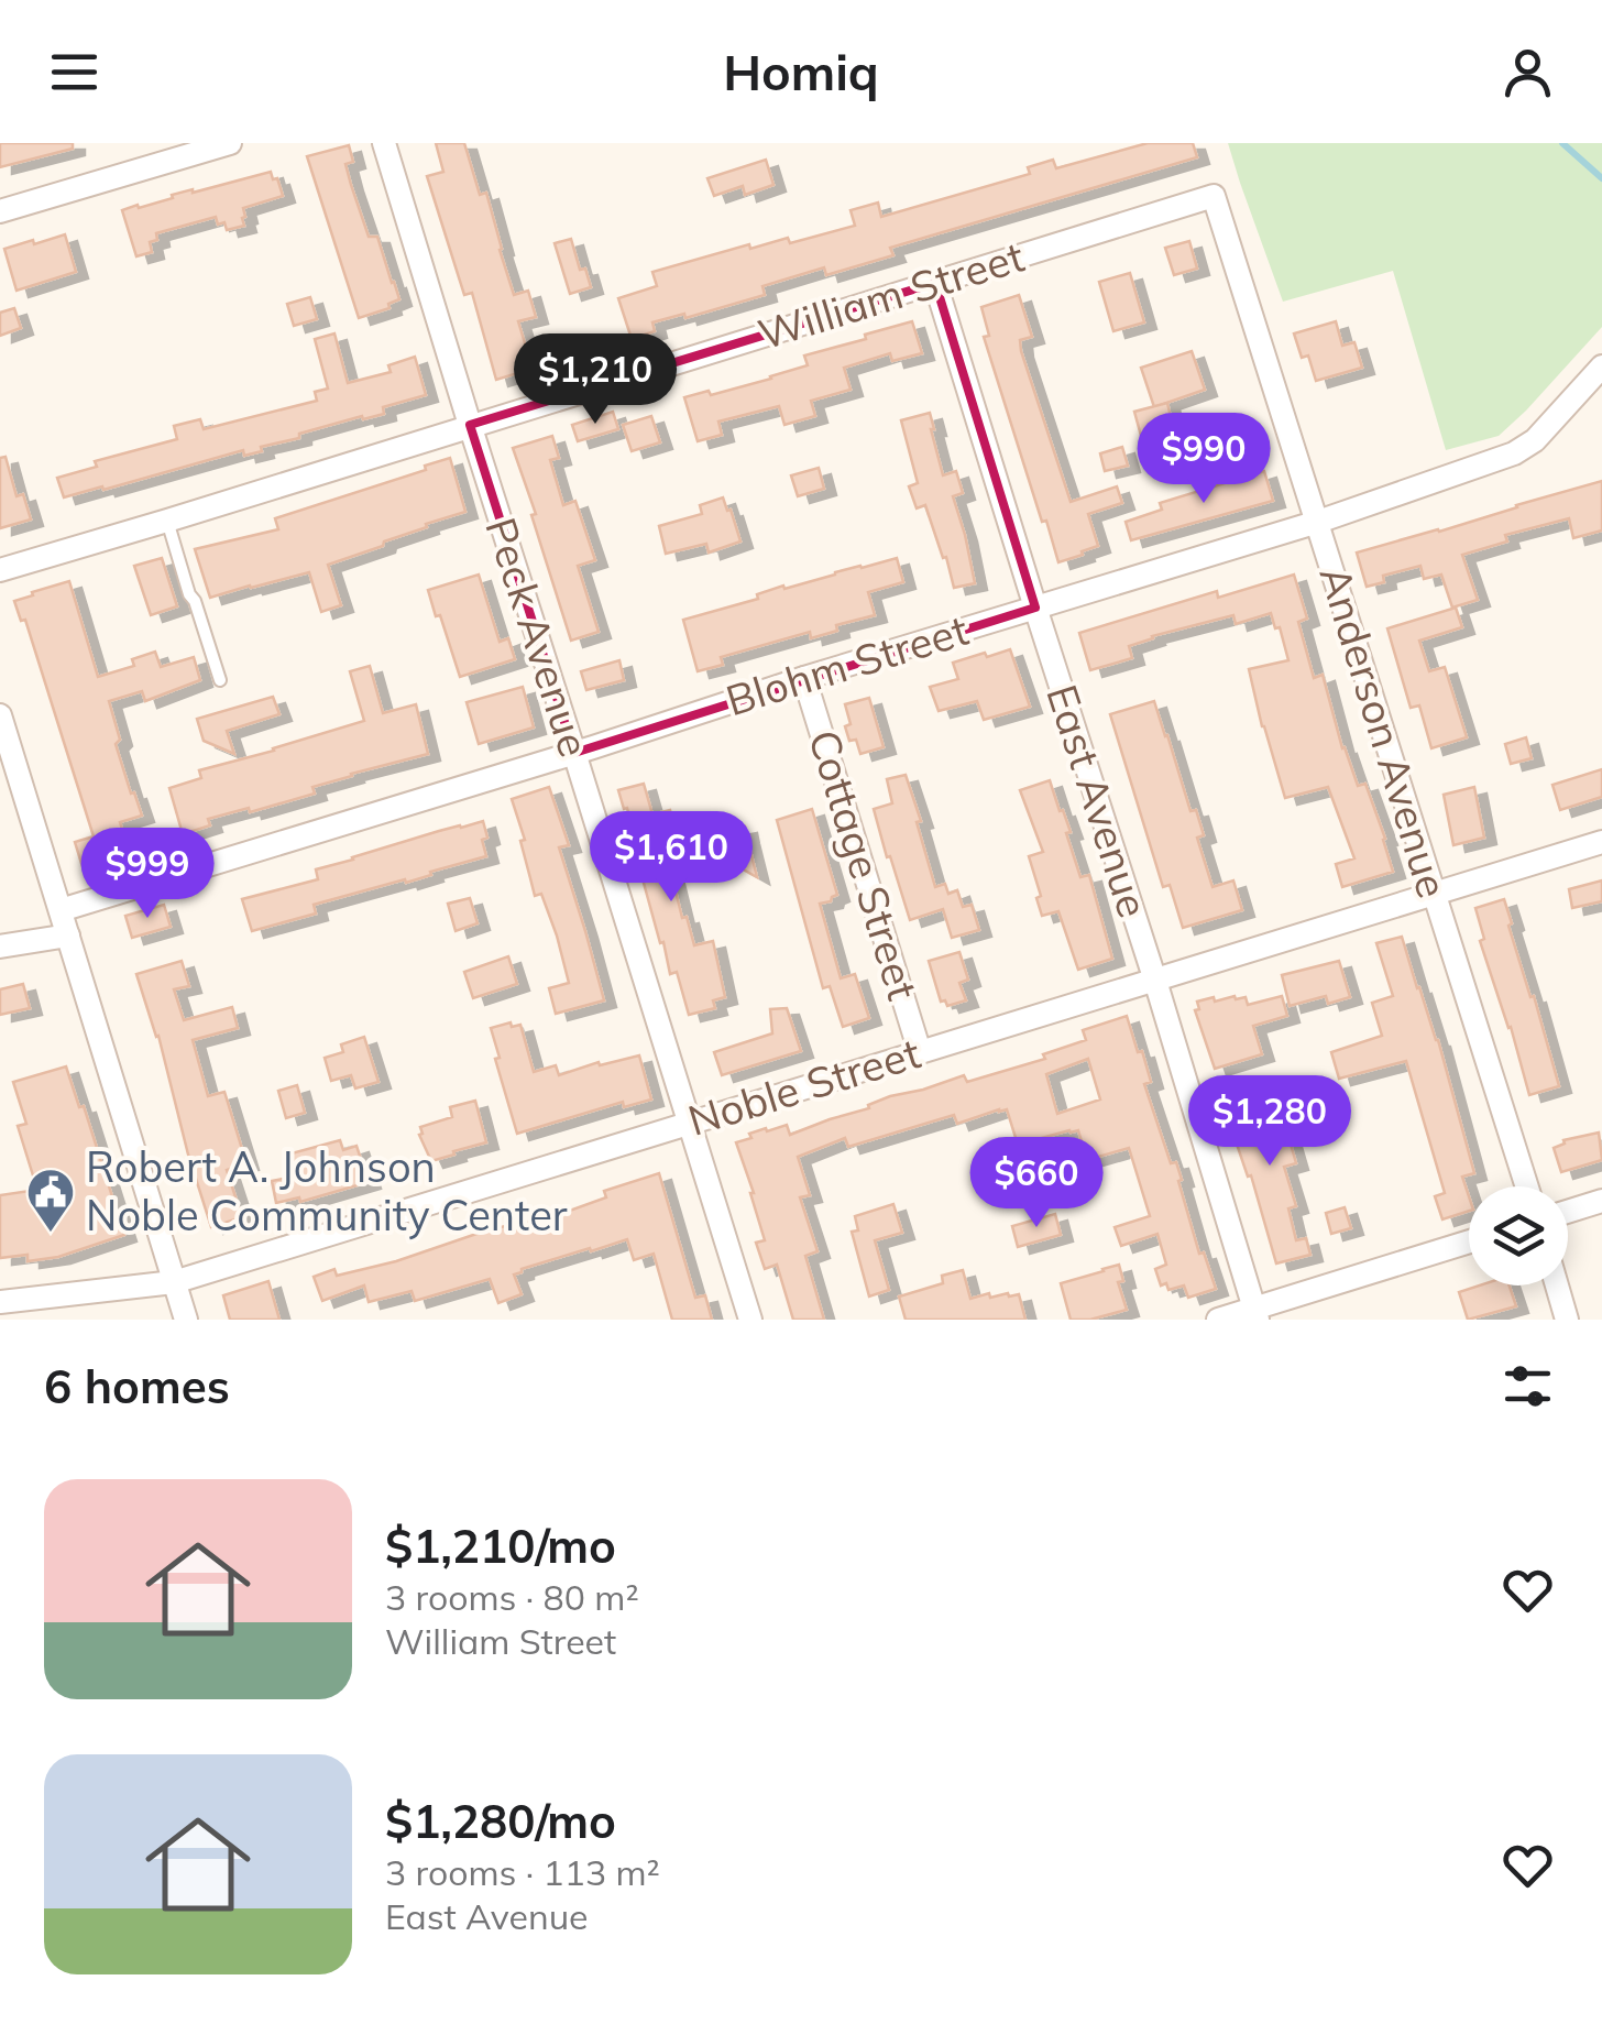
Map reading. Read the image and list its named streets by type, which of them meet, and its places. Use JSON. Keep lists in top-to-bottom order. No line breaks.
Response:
{"streets":{"street":["William Street","Peck Avenue","Blohm Street","Anderson Avenue","East Avenue","Cottage Street","Noble Street"]},"crossings":[["William Street","Peck Avenue"],["William Street","Anderson Avenue"],["William Street","East Avenue"],["Peck Avenue","Blohm Street"],["Peck Avenue","Noble Street"],["Blohm Street","Anderson Avenue"],["Blohm Street","East Avenue"],["Blohm Street","Cottage Street"],["Anderson Avenue","Noble Street"],["East Avenue","Noble Street"],["Cottage Street","Noble Street"]],"places":{"public building":["Robert A. Johnson Noble Community Center"]},"page":{"header":"Homiq","price":["$1,210","$990","$1,610","$999","$1,280","$660"],"heading":"6 homes","list":[{"name":"$1,210/mo","note":"3 rooms · 80 m² · William Street"},{"name":"$1,280/mo","note":"3 rooms · 113 m² · East Avenue"}]}}
